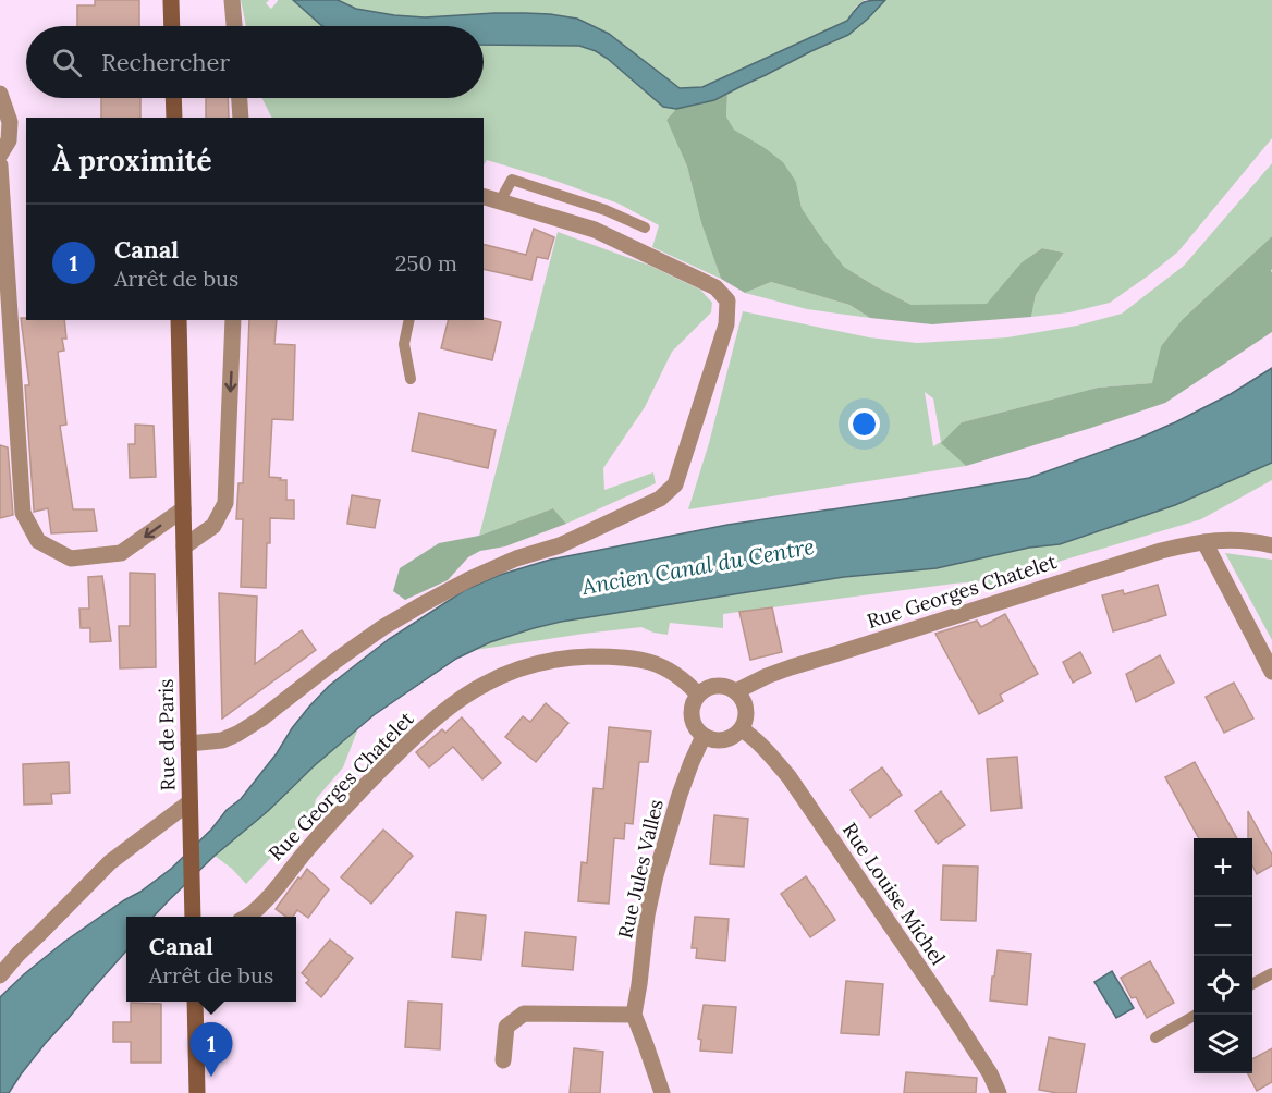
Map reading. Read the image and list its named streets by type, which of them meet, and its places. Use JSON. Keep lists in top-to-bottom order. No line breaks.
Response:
{"streets":{"main road":["Rue de Paris"],"street":["Rue Georges Chatelet","Rue Jules Valles","Rue Louise Michel"]},"crossings":[["Rue Georges Chatelet","Rue Jules Valles"],["Rue Georges Chatelet","Rue Louise Michel"],["Rue Jules Valles","Rue Louise Michel"]],"water":["Ancien Canal du Centre"],"page":{"search":"Rechercher","heading":"À proximité","list":[{"mark":"1","name":"Canal","note":"Arrêt de bus","value":"250 m"}],"map_buttons":["+","−"],"popup":["Canal","Arrêt de bus"],"pins":"1"}}
